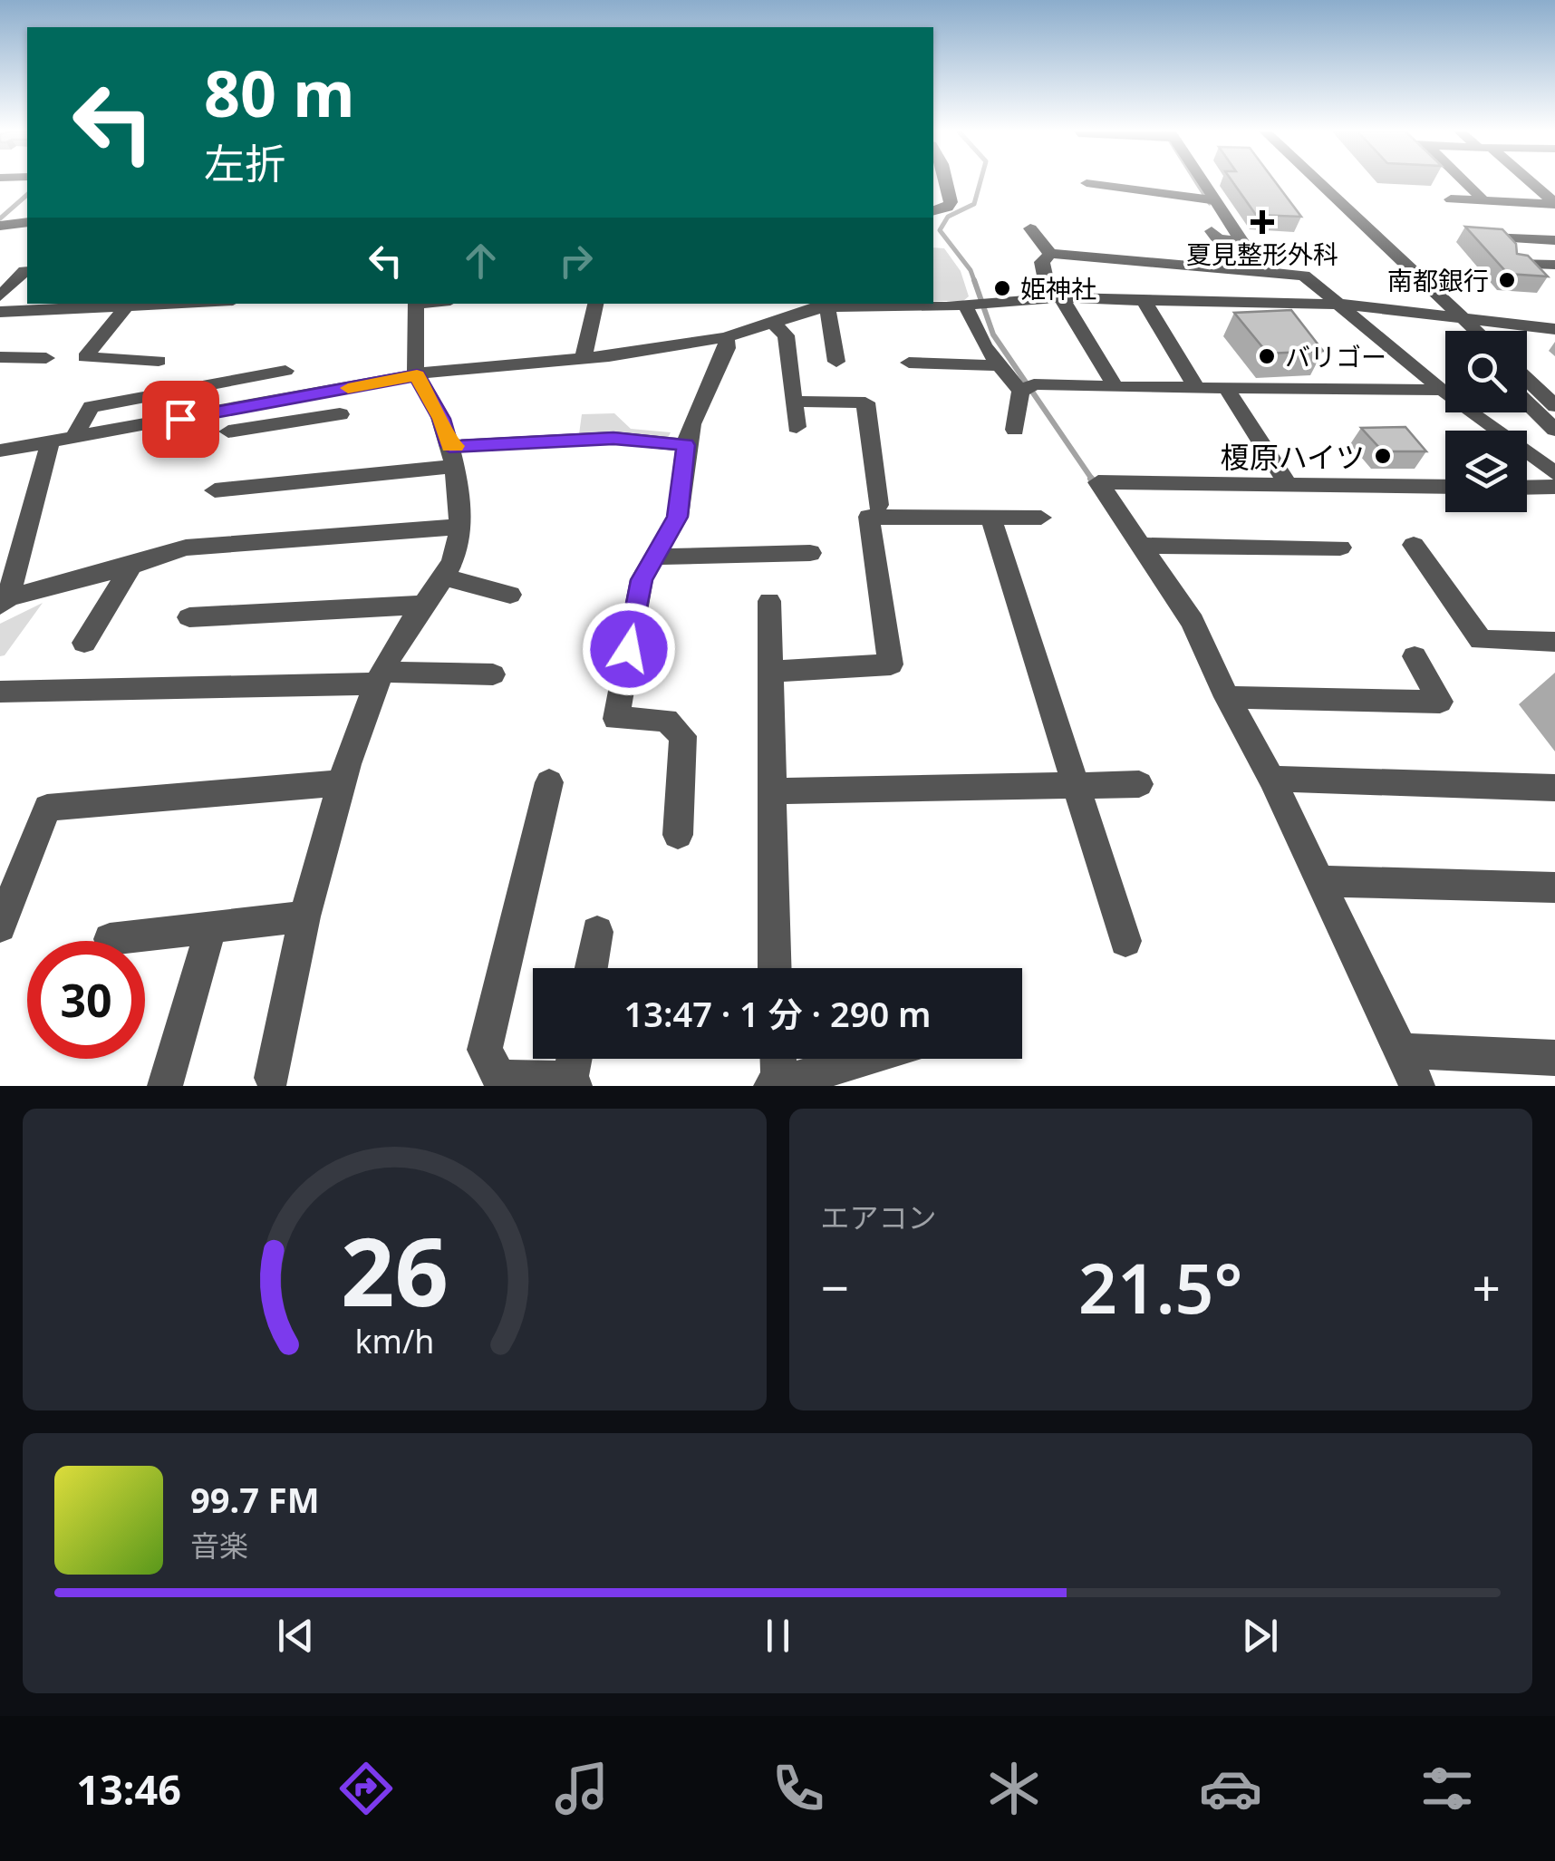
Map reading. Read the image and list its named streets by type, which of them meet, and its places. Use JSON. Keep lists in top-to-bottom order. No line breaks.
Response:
{"places":{"health":["夏見整形外科"],"other":["南都銀行","姫神社","バリゴー","榎原ハイツ"]},"page":{"turn":["80 m","左折"],"limit":"30","trip":"13:47 · 1 分 · 290 m","tile":"エアコン","heat":["−","21.5°","+"],"song":["99.7 FM","音楽"],"tabs":"13:46","gauge":["26","km/h"]}}
